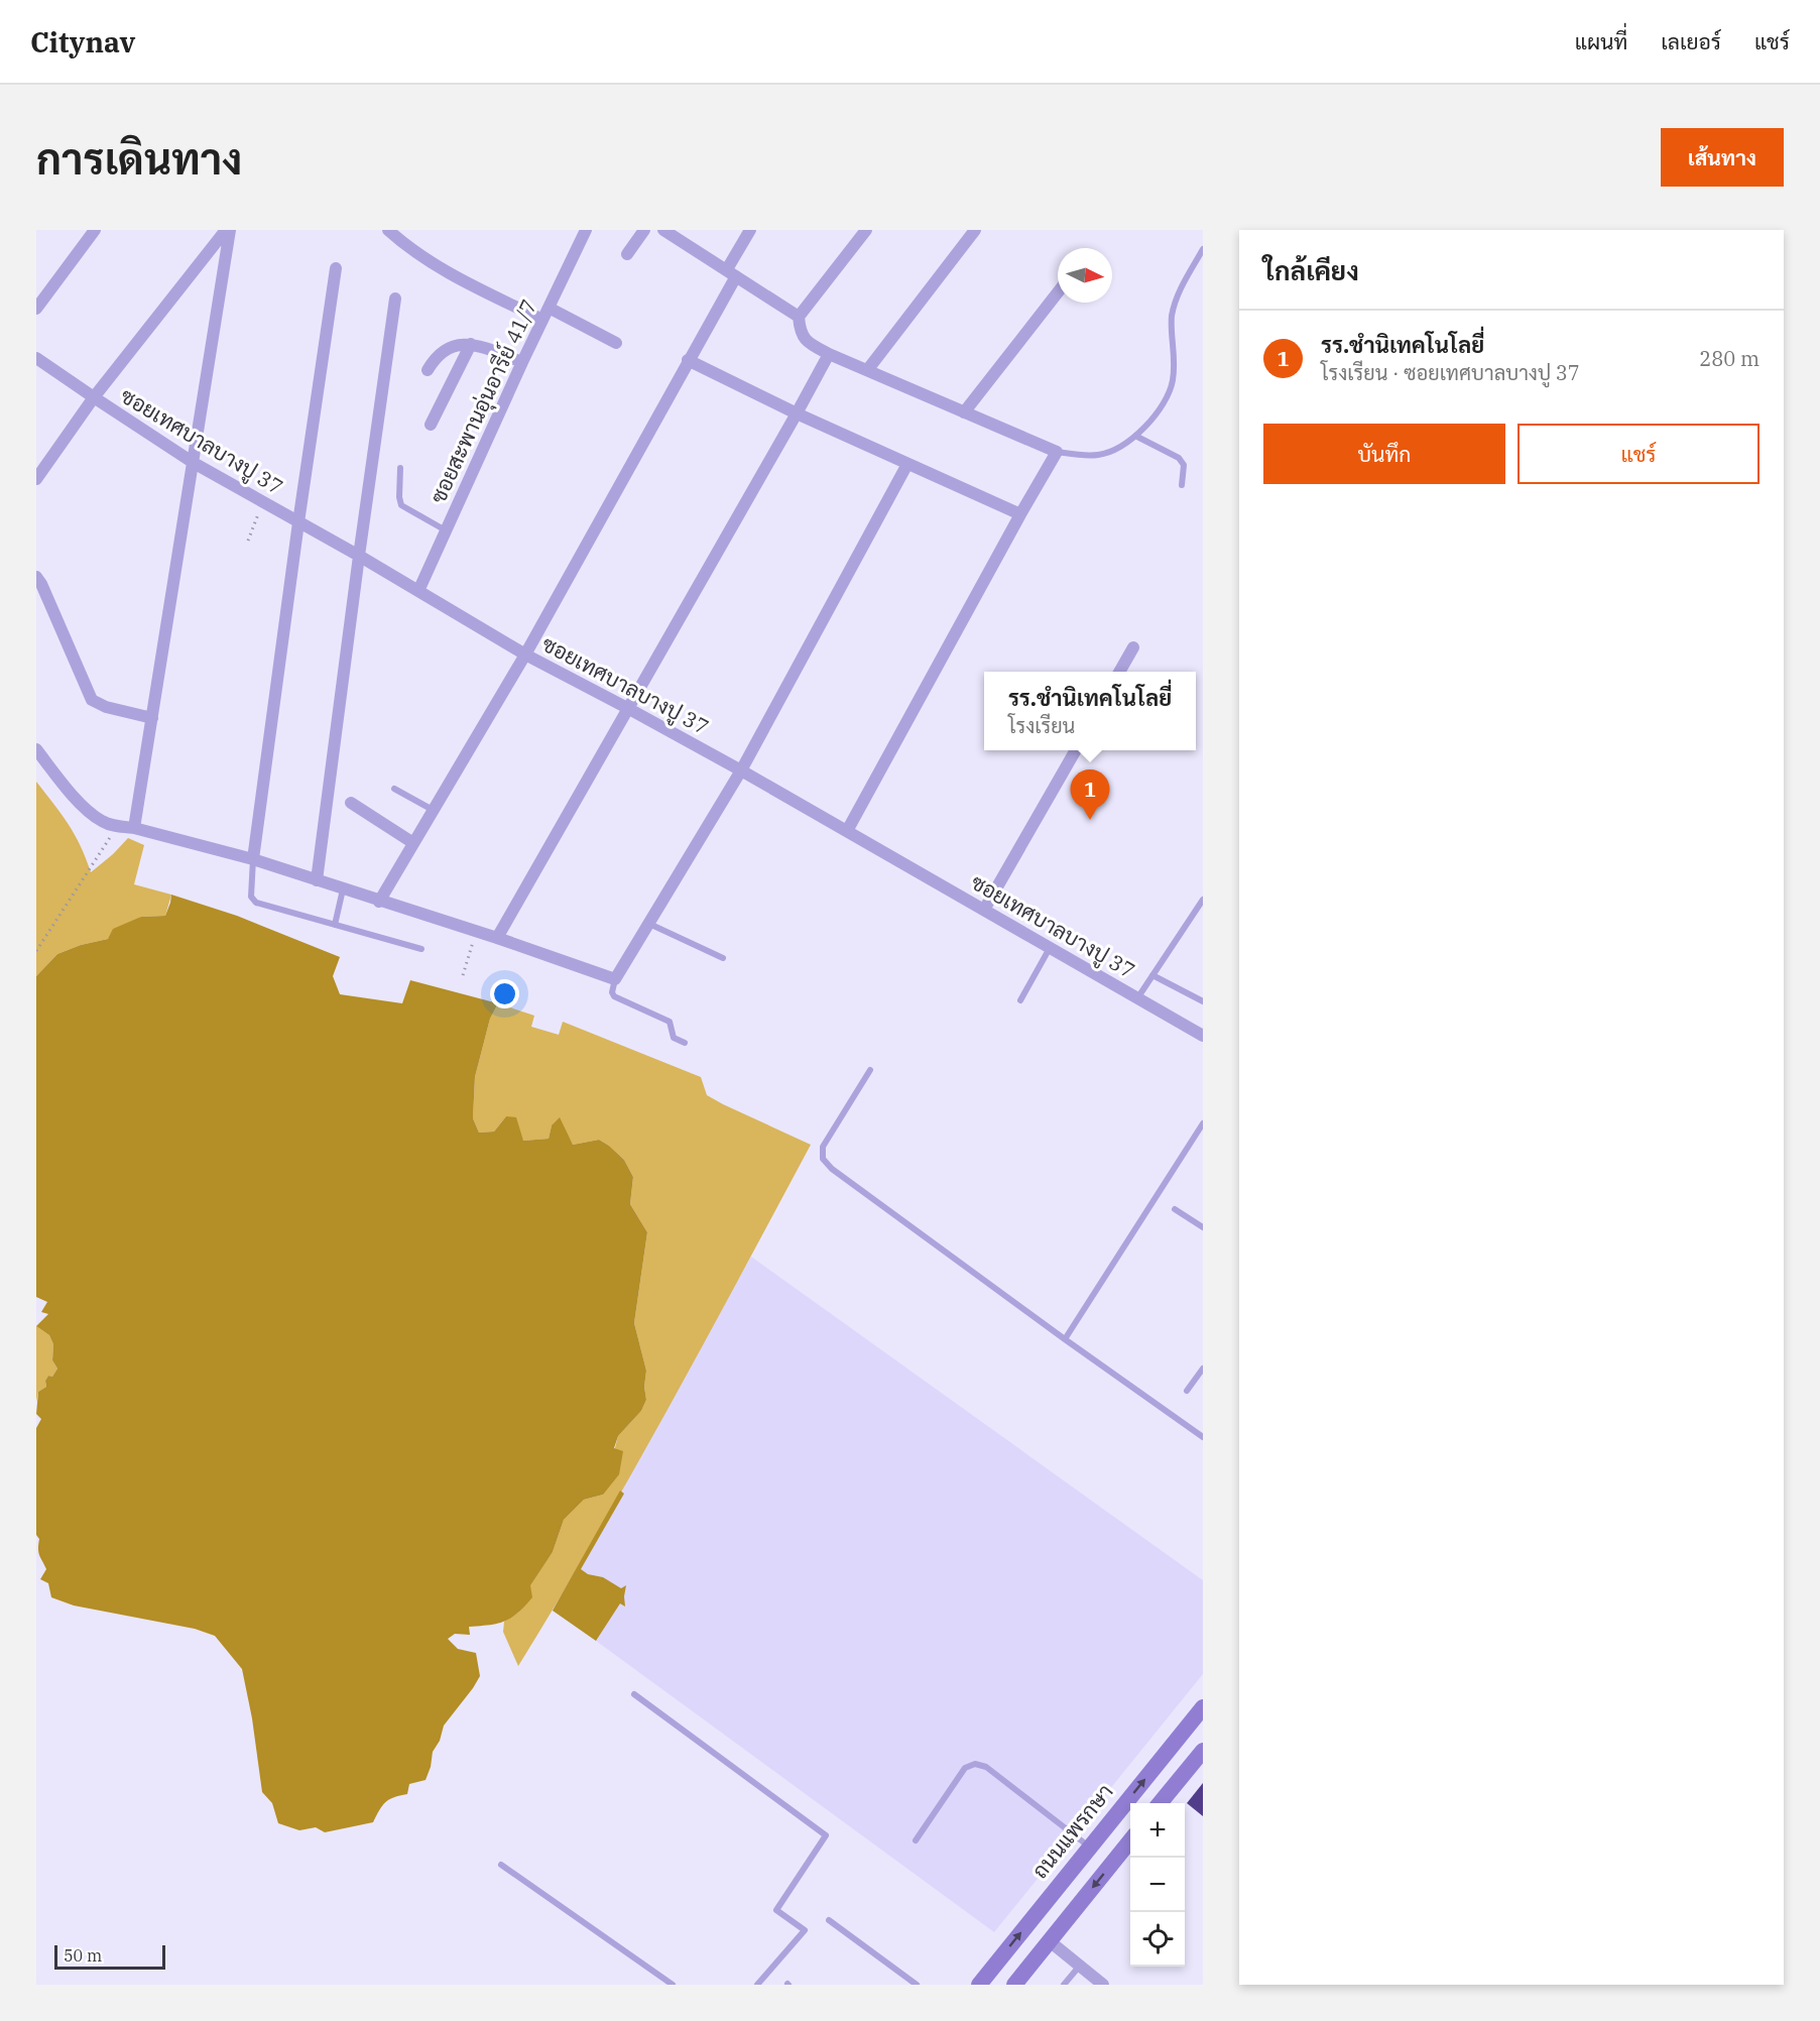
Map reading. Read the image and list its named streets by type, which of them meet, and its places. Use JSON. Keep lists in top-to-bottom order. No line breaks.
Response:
{"streets":{"main road":["ถนนแพรกษา"],"street":["ซอยสะพานอุ่นอารีย์ 41/7","ซอยเทศบาลบางปู 37"]},"crossings":[["ซอยสะพานอุ่นอารีย์ 41/7","ซอยเทศบาลบางปู 37"]],"scale_bar":"50 m","north":"right","page":{"header":"Citynav","nav":["แผนที่","เลเยอร์","แชร์"],"buttons":["เส้นทาง",["บันทึก","แชร์"]],"title":"การเดินทาง","heading":"ใกล้เคียง","list":[{"mark":"1","name":"รร.ชำนิเทคโนโลยี่","note":"โรงเรียน · ซอยเทศบาลบางปู 37","value":"280 m"}],"popup":["รร.ชำนิเทคโนโลยี่","โรงเรียน"],"pins":"1","map_buttons":["+","−"],"scale":"50 m"}}
